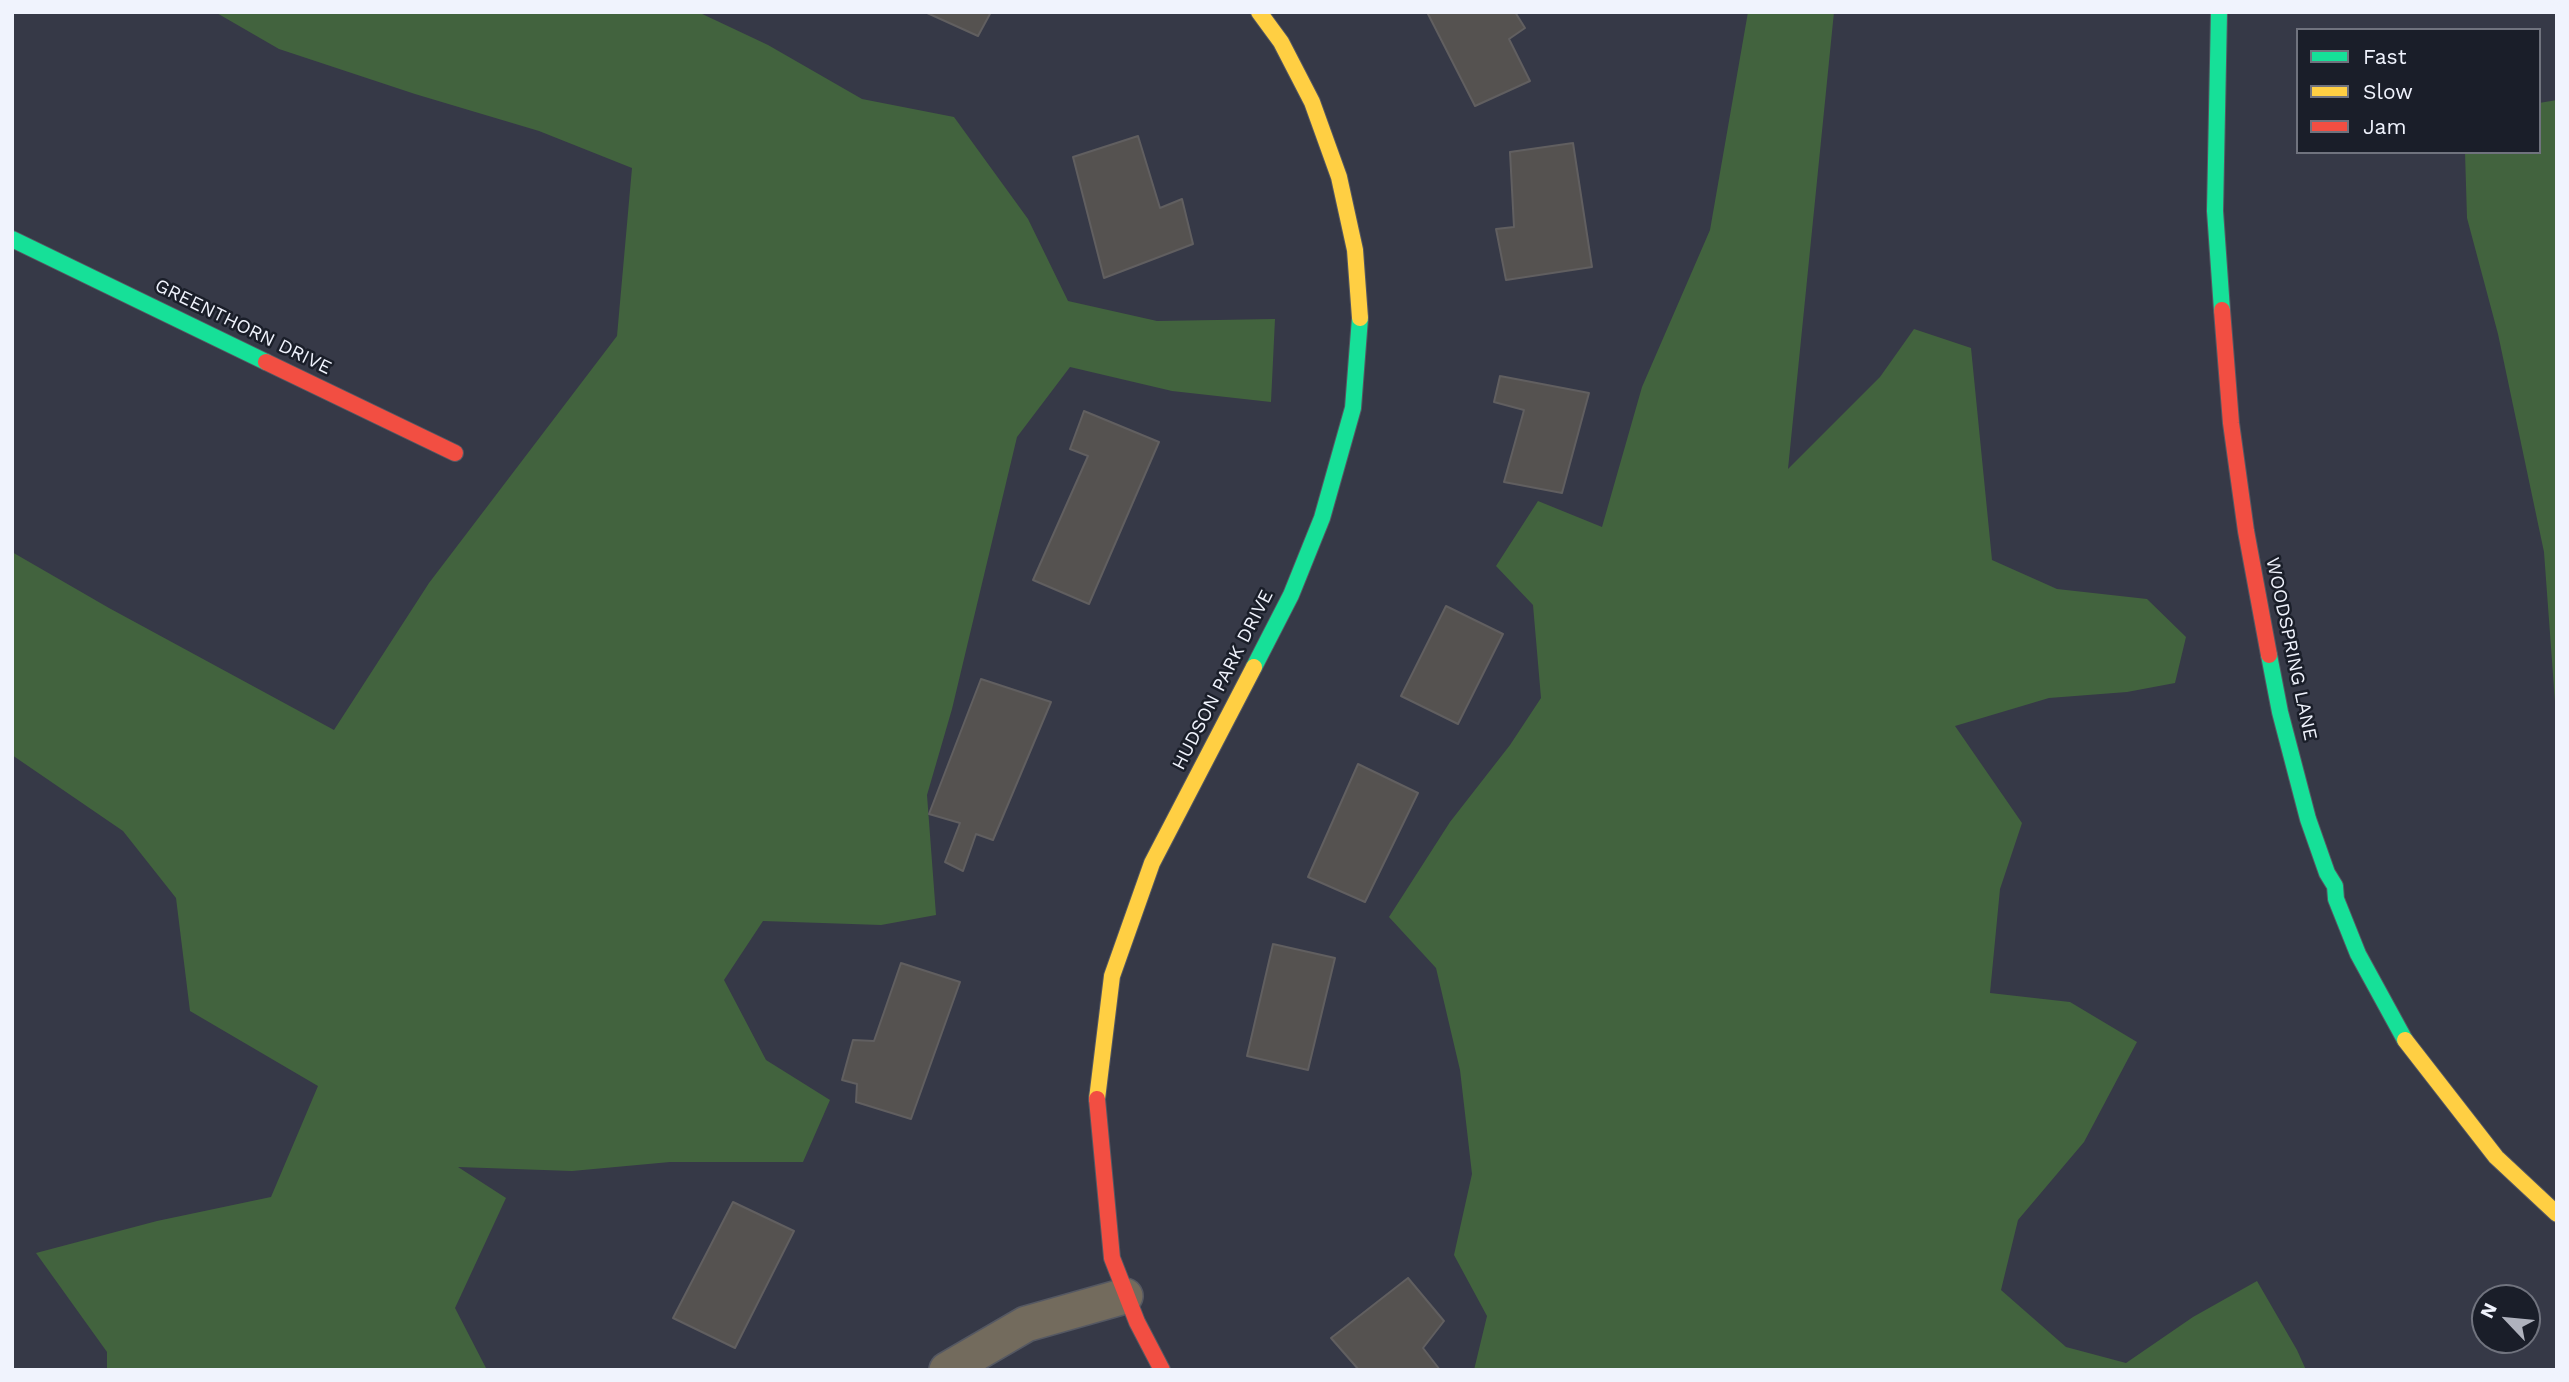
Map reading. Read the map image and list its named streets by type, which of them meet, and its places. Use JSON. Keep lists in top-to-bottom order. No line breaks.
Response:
{"streets":{"street":["GREENTHORN DRIVE","WOODSPRING LANE","HUDSON PARK DRIVE"]},"legend":["Fast","Slow","Jam"],"north":"top left"}
